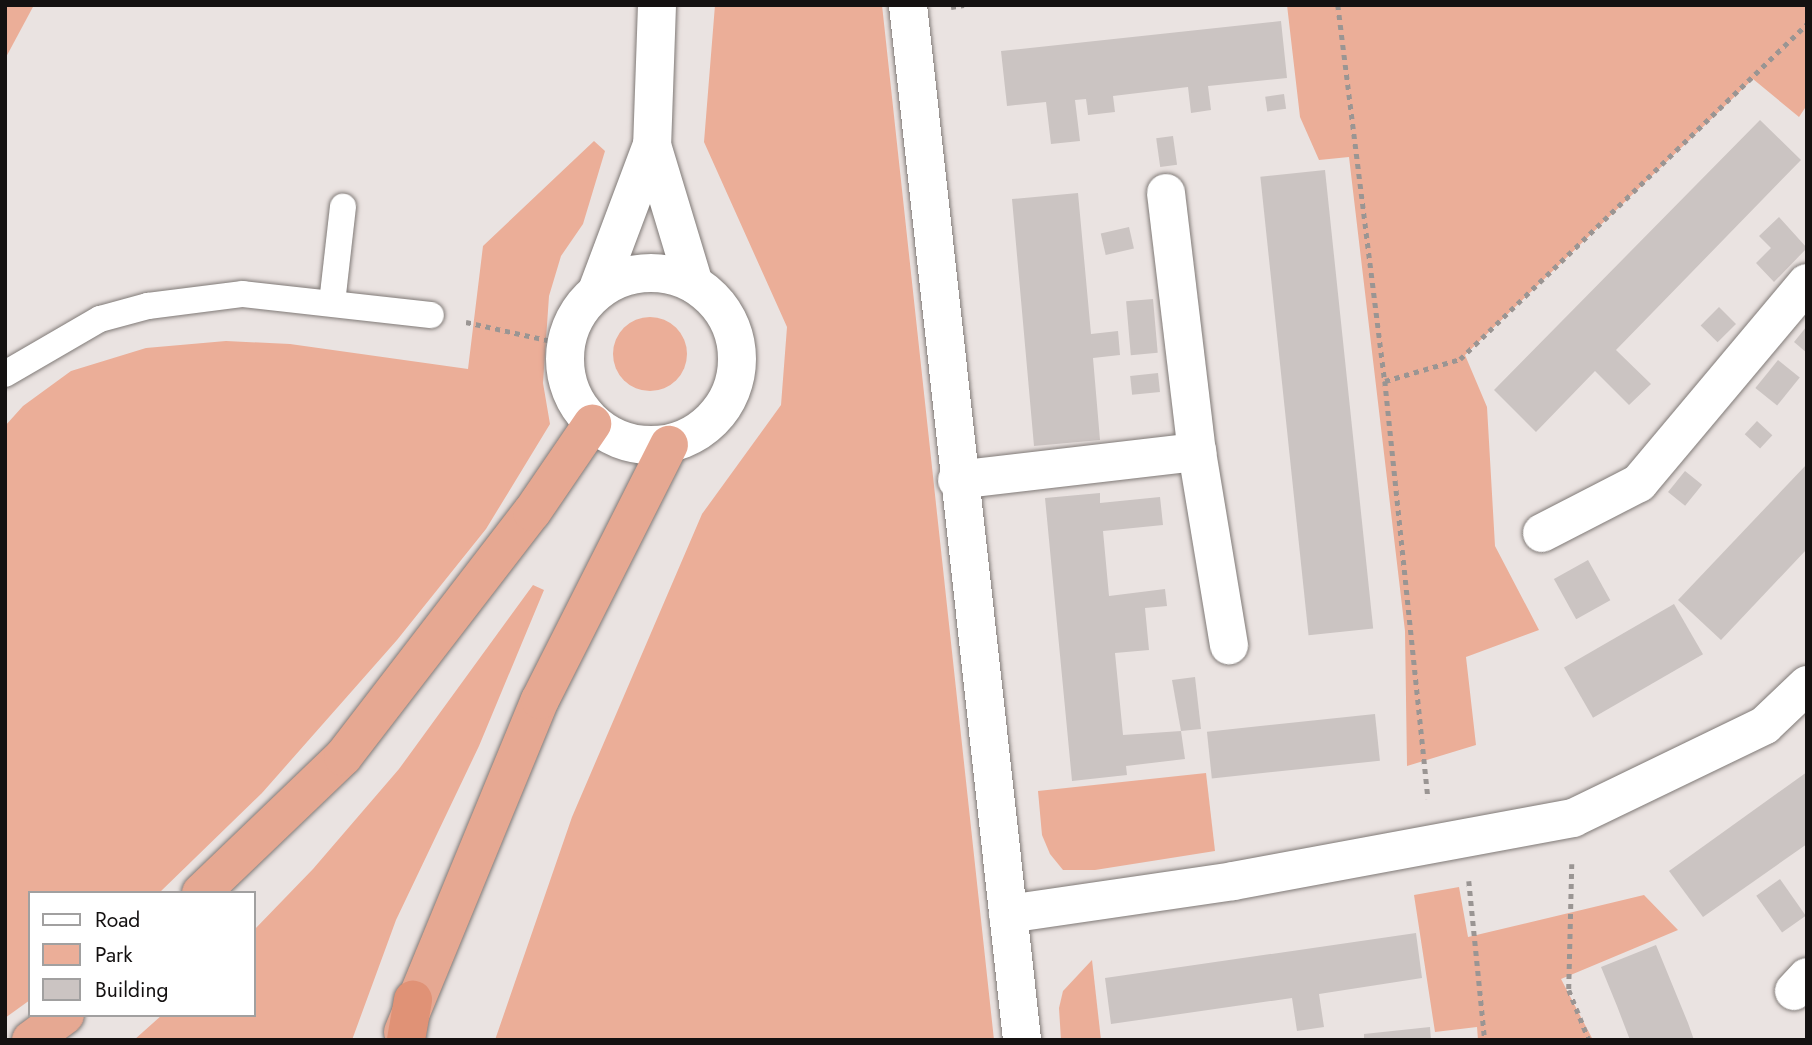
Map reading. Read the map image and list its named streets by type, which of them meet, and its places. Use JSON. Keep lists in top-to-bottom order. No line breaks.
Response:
{"legend":["Road","Park","Building"]}
